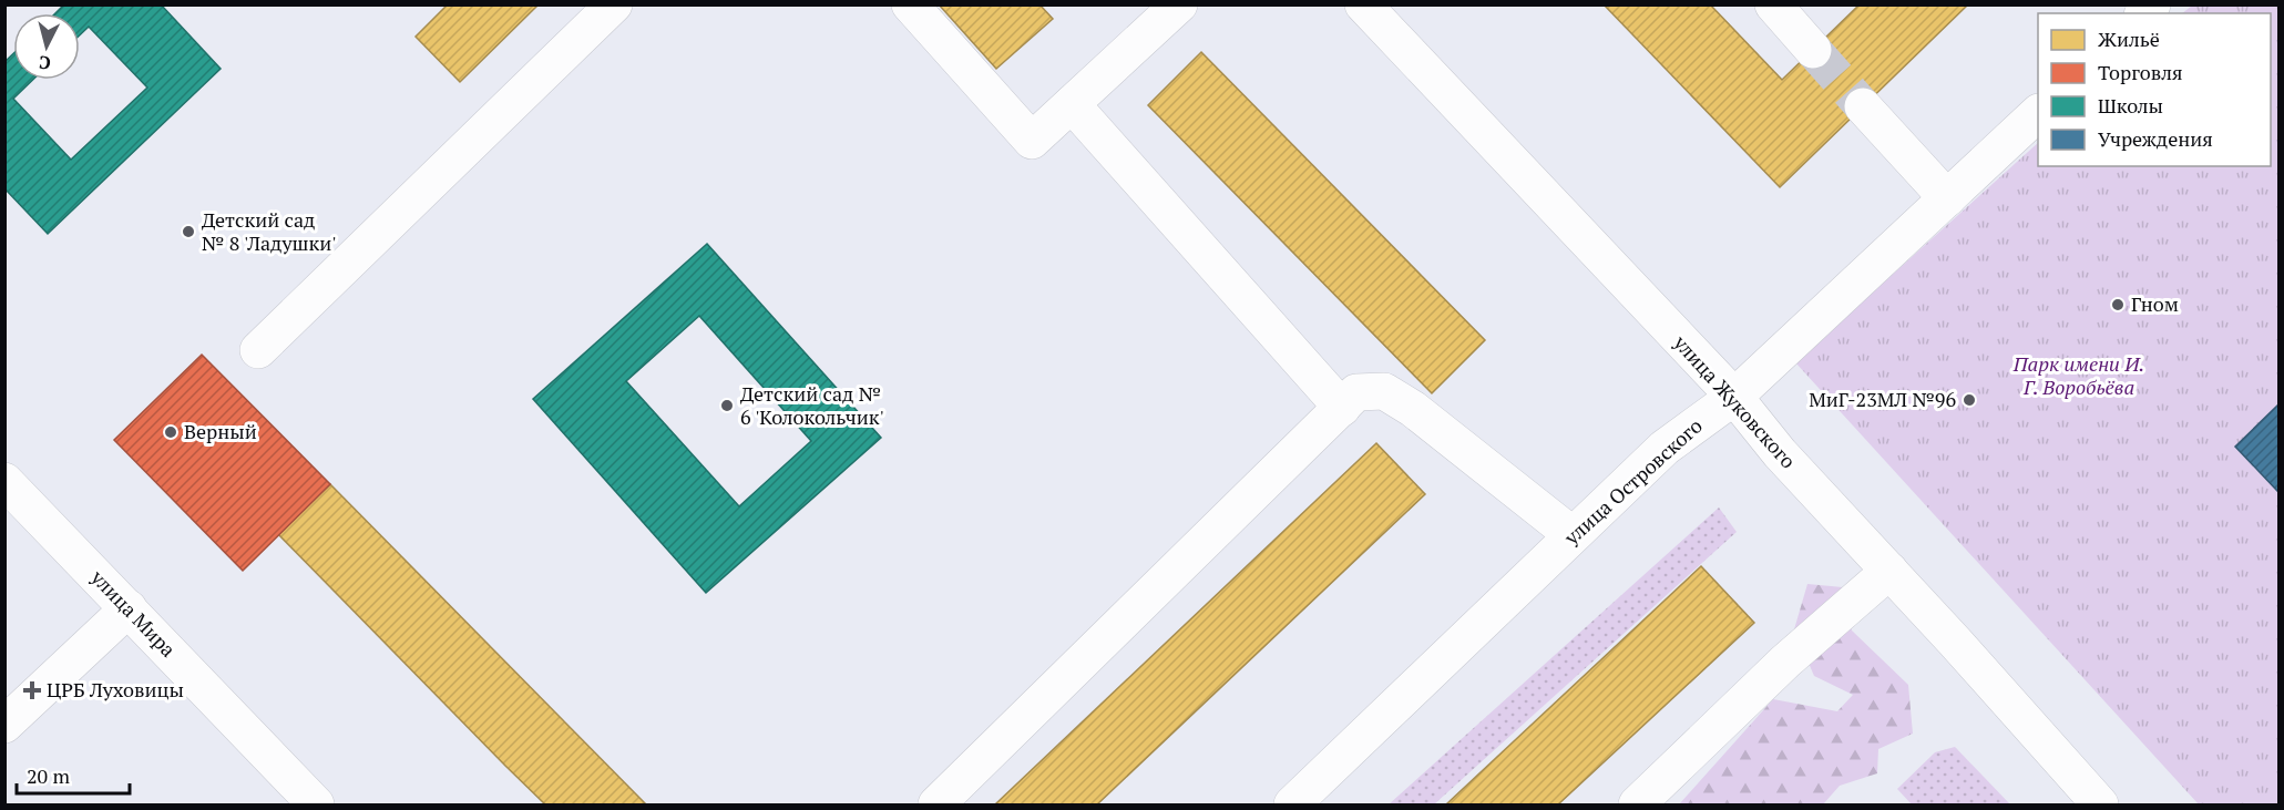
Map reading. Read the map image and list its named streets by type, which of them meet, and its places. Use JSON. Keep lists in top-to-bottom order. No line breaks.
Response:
{"streets":{"street":["улица Жуковского","улица Островского","улица Мира"]},"crossings":[["улица Жуковского","улица Островского"]],"parks":["Парк имени И. Г. Воробьёва"],"places":{"other":["Детский сад № 8 'Ладушки'","Гном","МиГ-23МЛ №96","Детский сад № 6 'Колокольчик'","Верный"],"health":["ЦРБ Луховицы"]},"legend":["Жильё","Торговля","Школы","Учреждения"],"scale_bar":"20 m","north":"bottom"}
